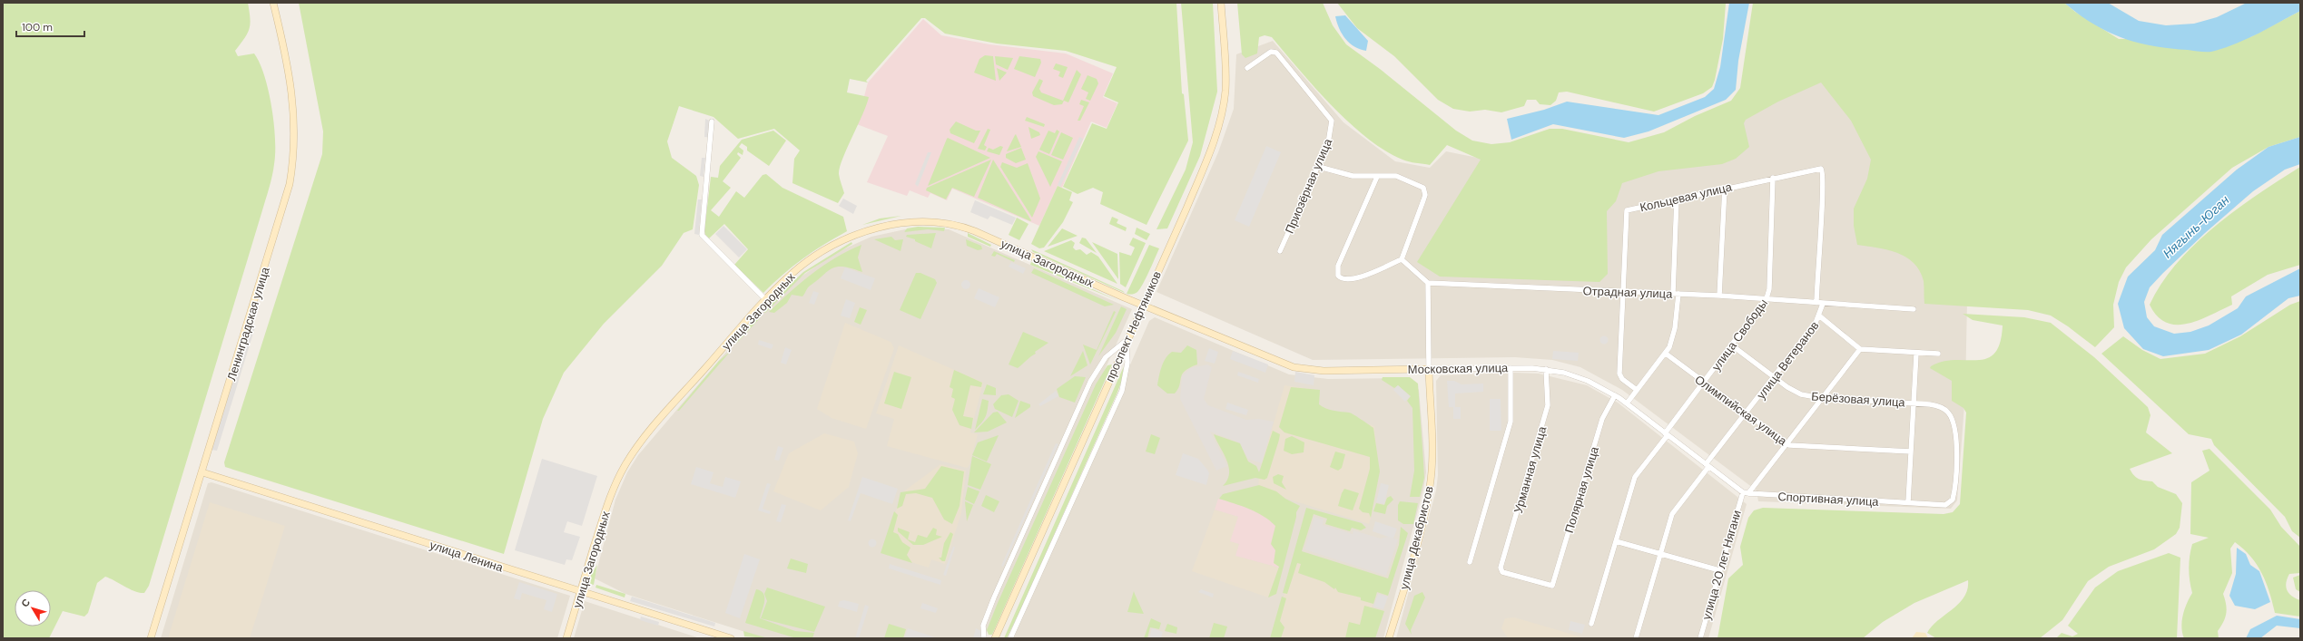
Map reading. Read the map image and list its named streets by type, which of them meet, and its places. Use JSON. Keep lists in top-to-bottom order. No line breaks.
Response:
{"streets":{"main road":["улица Загородных","Ленинградская улица","проспект Нефтяников","Московская улица","улица Декабристов","улица Ленина"],"street":["Приозёрная улица","Кольцевая улица","Отрадная улица","улица Свободы","улица Ветеранов","Берёзовая улица","Олимпийская улица","Урманная улица","Полярная улица","Спортивная улица","улица 20 лет Нягани"]},"crossings":[["Кольцевая улица","Отрадная улица"],["Кольцевая улица","улица Свободы"],["Кольцевая улица","улица Ветеранов"],["улица Загородных","проспект Нефтяников"],["улица Загородных","Московская улица"],["улица Загородных","улица Ленина"],["Отрадная улица","улица Свободы"],["Отрадная улица","улица Ветеранов"],["Ленинградская улица","улица Ленина"],["проспект Нефтяников","Московская улица"],["улица Свободы","Московская улица"],["улица Свободы","Берёзовая улица"],["улица Свободы","Олимпийская улица"],["улица Ветеранов","Московская улица"],["улица Ветеранов","Берёзовая улица"],["улица Ветеранов","Олимпийская улица"],["Московская улица","Урманная улица"],["Московская улица","Полярная улица"],["Московская улица","Спортивная улица"],["Московская улица","улица Декабристов"],["Московская улица","улица 20 лет Нягани"],["Берёзовая улица","Спортивная улица"],["Берёзовая улица","улица 20 лет Нягани"],["Олимпийская улица","улица 20 лет Нягани"],["Урманная улица","Полярная улица"],["Спортивная улица","улица 20 лет Нягани"]],"water":["Нягынь-Юган"],"scale_bar":"100 m","north":"top left"}
